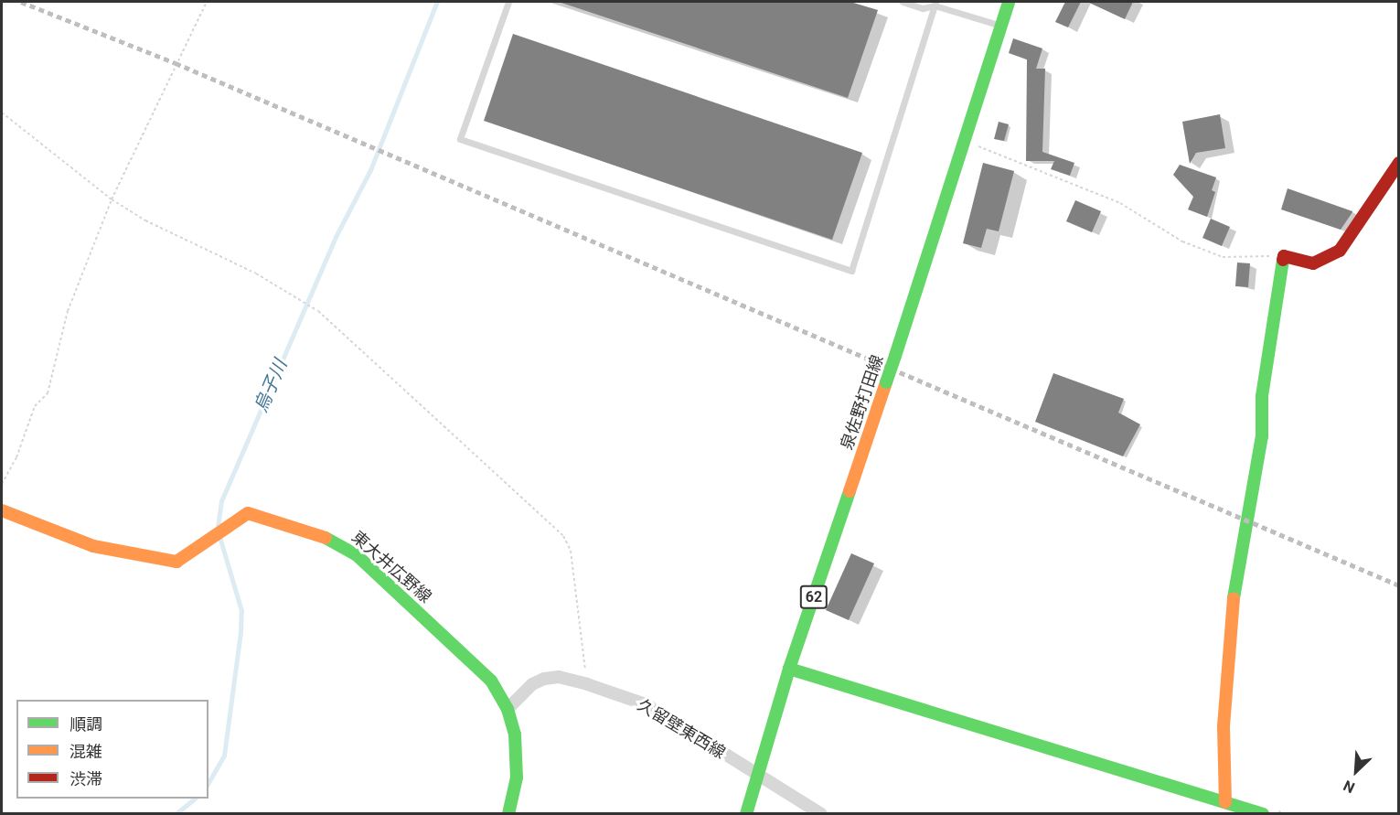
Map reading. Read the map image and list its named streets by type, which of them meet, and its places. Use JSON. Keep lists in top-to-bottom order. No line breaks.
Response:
{"streets":{"street":["泉佐野打田線","東大井広野線","62","久留壁東西線"]},"crossings":[["泉佐野打田線","久留壁東西線"],["東大井広野線","久留壁東西線"]],"water":["烏子川"],"legend":["順調","混雑","渋滞"],"north":"bottom left"}
